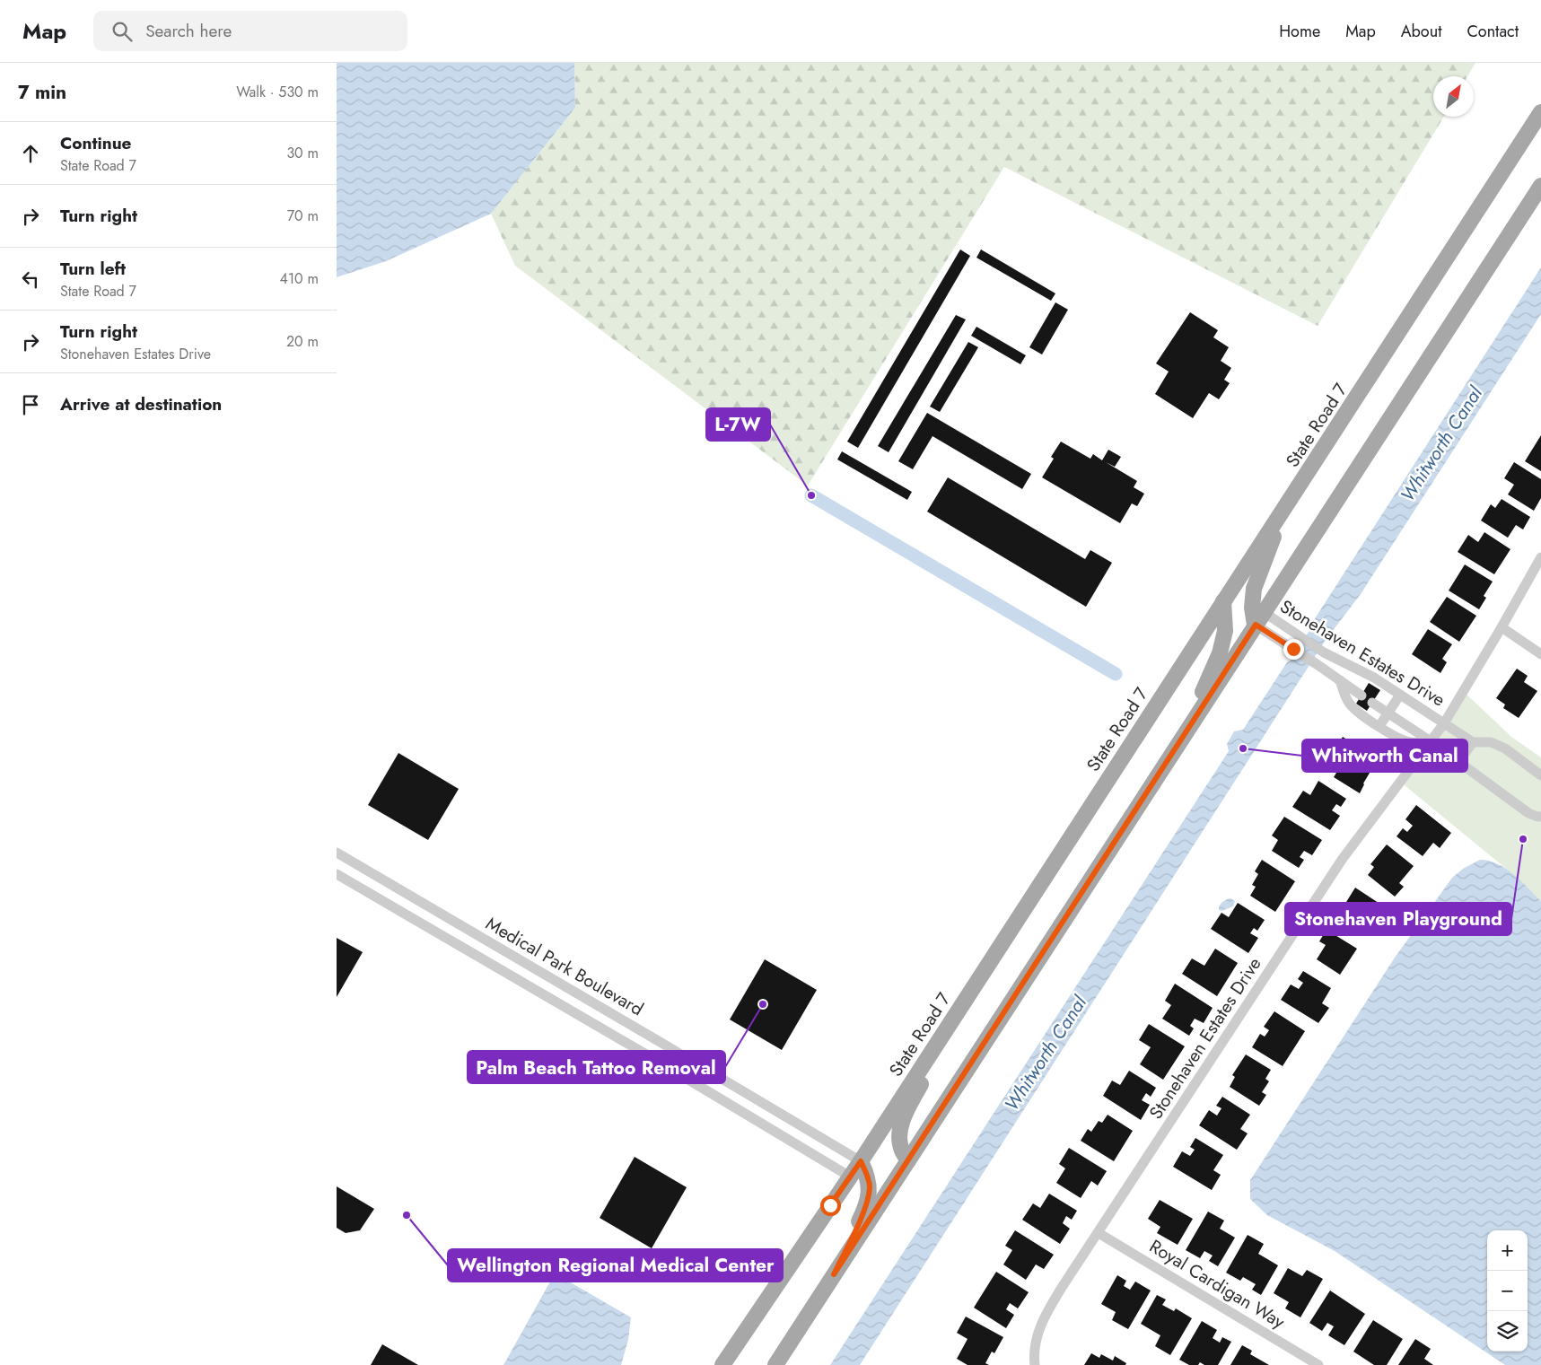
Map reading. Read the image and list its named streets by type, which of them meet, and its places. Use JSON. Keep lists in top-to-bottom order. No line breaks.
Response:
{"streets":{"main road":["State Road 7"],"street":["Stonehaven Estates Drive","Medical Park Boulevard","Royal Cardigan Way"]},"crossings":[["State Road 7","Medical Park Boulevard"],["Stonehaven Estates Drive","Royal Cardigan Way"]],"water":["Whitworth Canal"],"places":["L-7W","Whitworth Canal","Stonehaven Playground","Palm Beach Tattoo Removal","Wellington Regional Medical Center"],"north":"top right","page":{"header":"Map","search":"Search here","nav":["Home","Map","About","Contact"],"heading":["7 min","Walk · 530 m"],"list":[["Continue","State Road 7","30 m"],["Turn right","70 m"],["Turn left","State Road 7","410 m"],["Turn right","Stonehaven Estates Drive","20 m"],"Arrive at destination"],"map_buttons":["+","−"]}}
